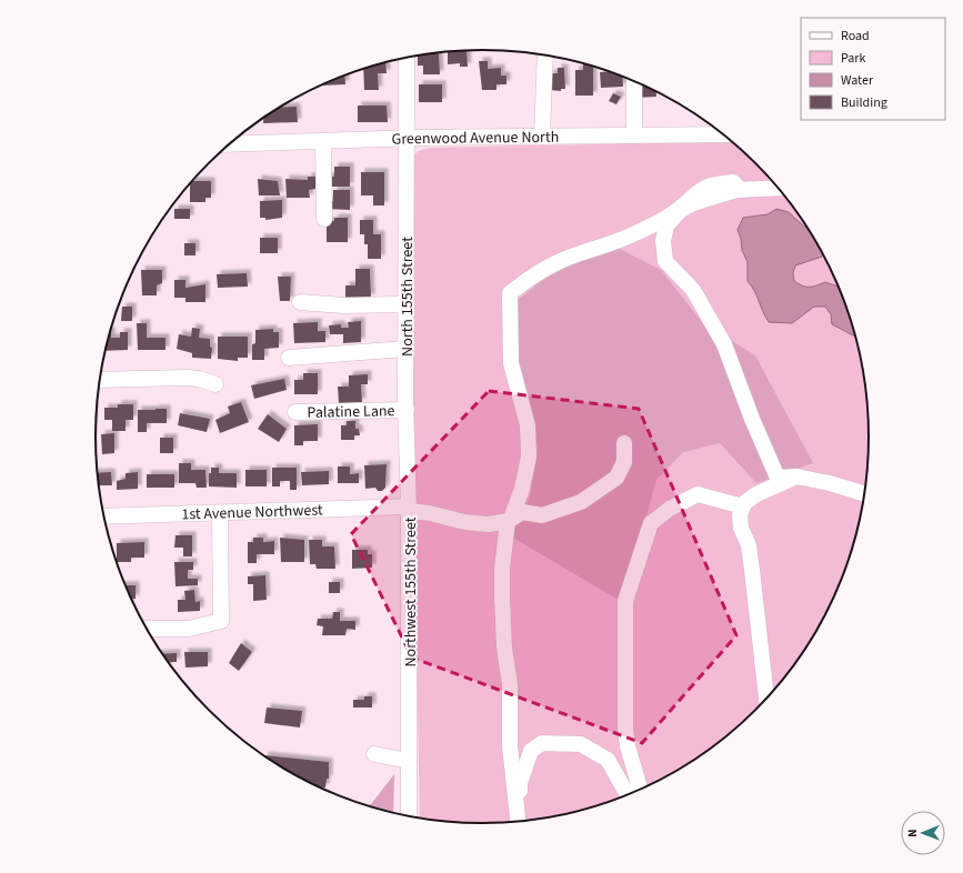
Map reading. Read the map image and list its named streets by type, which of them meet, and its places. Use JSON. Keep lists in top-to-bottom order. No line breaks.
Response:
{"streets":{"street":["Greenwood Avenue North","North 155th Street","Palatine Lane","1st Avenue Northwest","Northwest 155th Street"]},"crossings":[["Greenwood Avenue North","North 155th Street"],["North 155th Street","Palatine Lane"],["North 155th Street","1st Avenue Northwest"],["North 155th Street","Northwest 155th Street"],["1st Avenue Northwest","Northwest 155th Street"]],"legend":["Road","Park","Water","Building"],"north":"left"}
